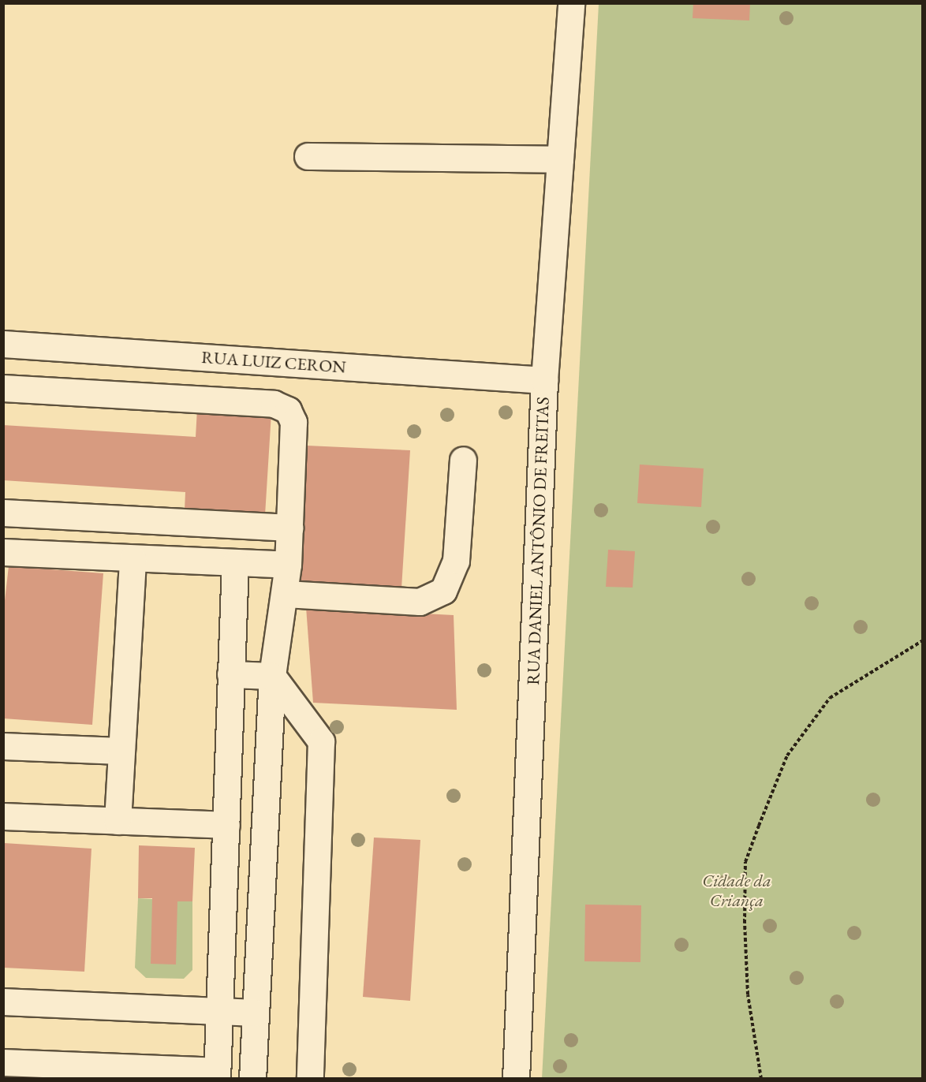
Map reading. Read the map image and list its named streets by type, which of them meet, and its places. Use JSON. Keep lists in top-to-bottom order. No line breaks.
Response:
{"streets":{"street":["RUA LUIZ CERON","RUA DANIEL ANTÔNIO DE FREITAS"]},"crossings":[["RUA LUIZ CERON","RUA DANIEL ANTÔNIO DE FREITAS"]],"parks":["Cidade da Criança"]}
